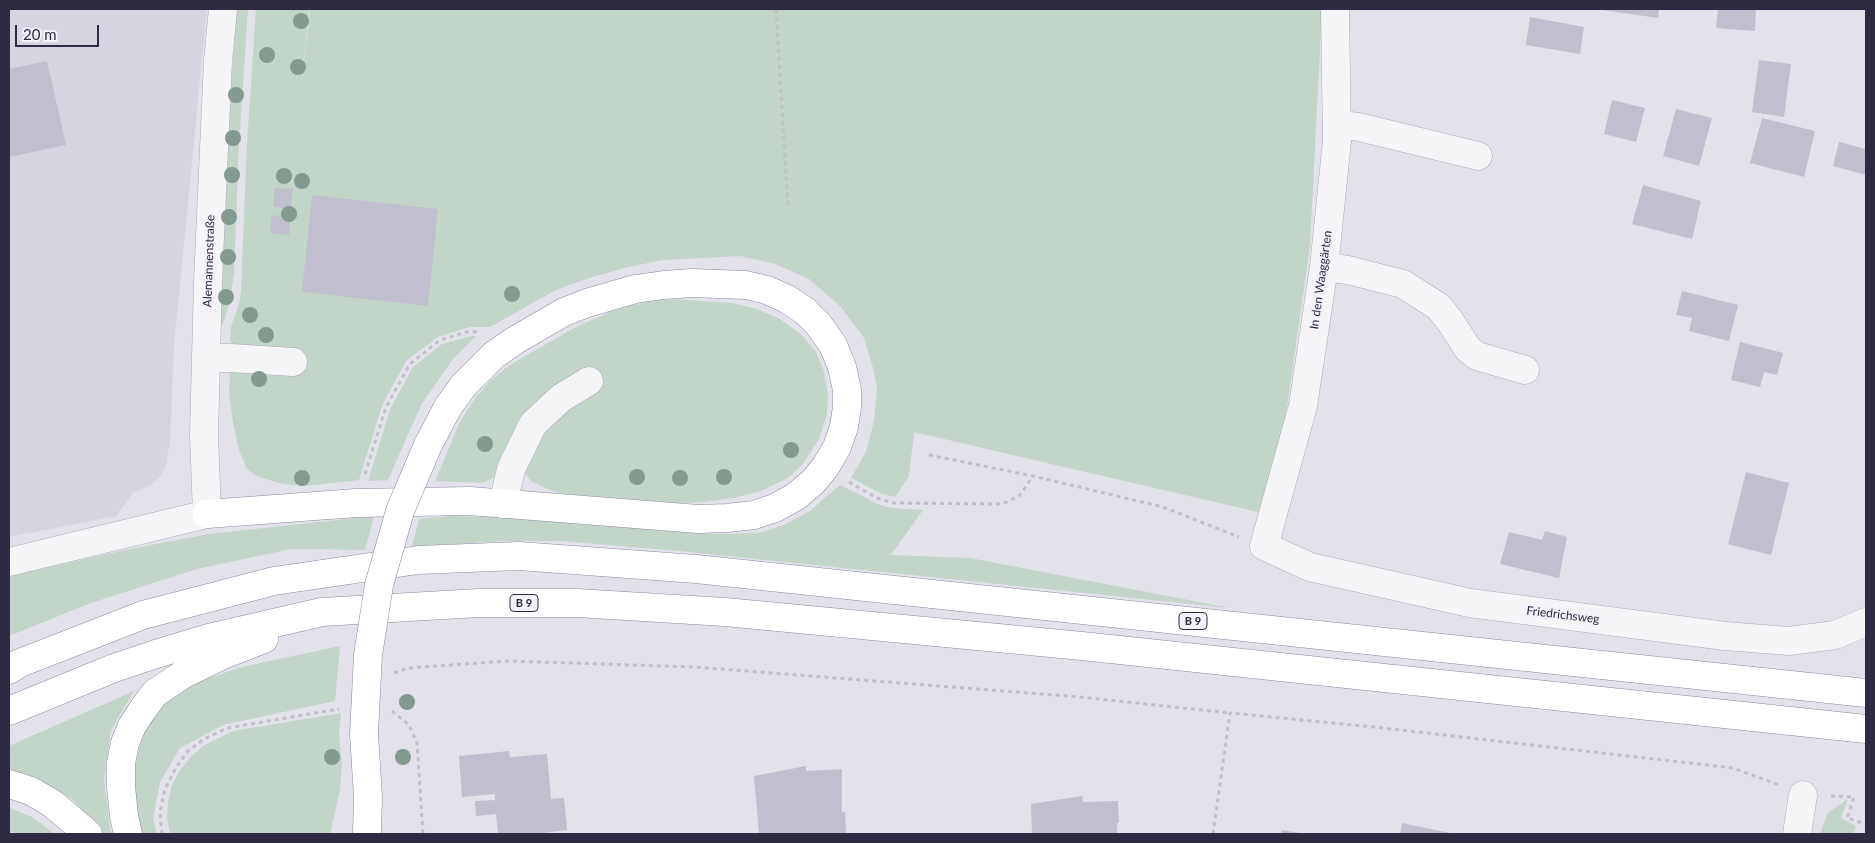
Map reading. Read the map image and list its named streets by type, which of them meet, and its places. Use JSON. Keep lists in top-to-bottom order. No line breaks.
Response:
{"streets":{"highway":["B 9"],"street":["Alemannenstraße","In den Waaggärten","Friedrichsweg"]},"crossings":[["In den Waaggärten","Friedrichsweg"]],"scale_bar":"20 m"}
